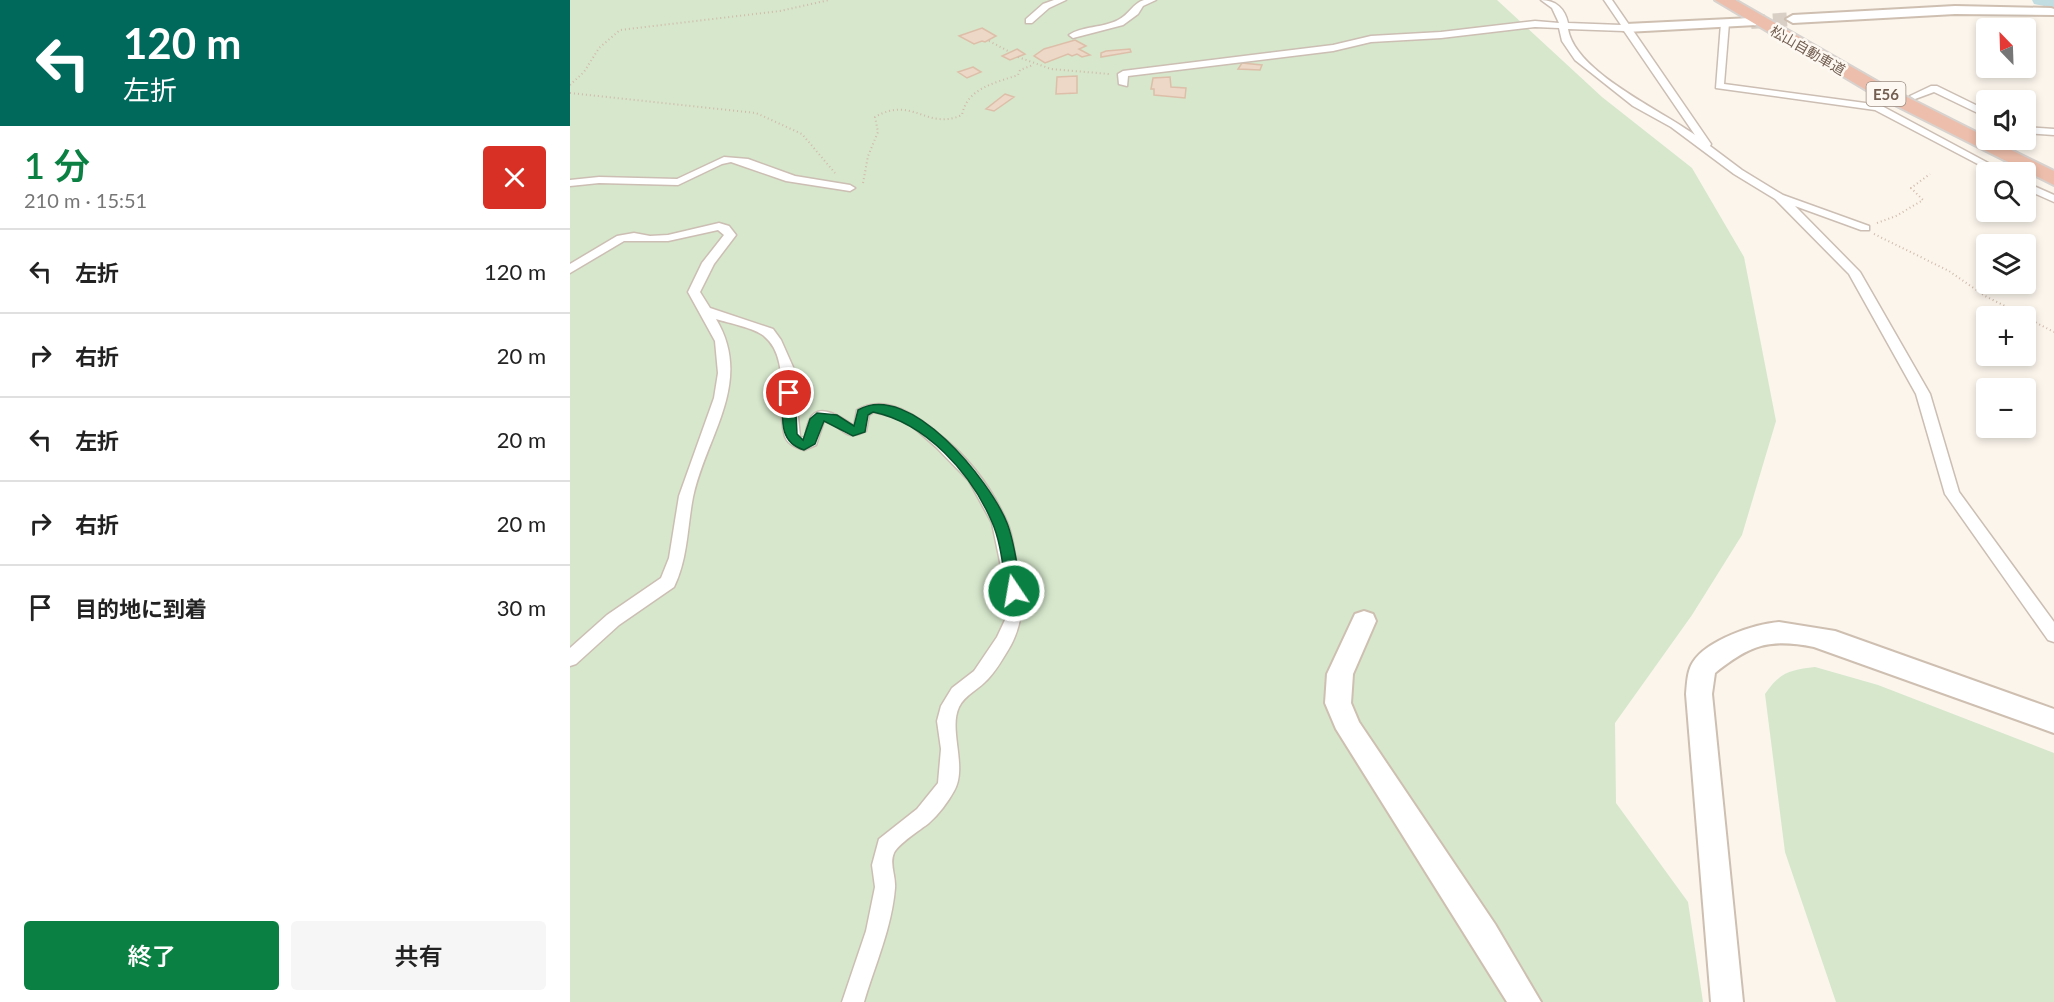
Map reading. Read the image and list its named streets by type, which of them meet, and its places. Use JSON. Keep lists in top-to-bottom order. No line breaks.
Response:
{"streets":{"highway":["松山自動車道","E56"]},"north":"top left","page":{"turn":["120 m","左折"],"map_buttons":["+","−"],"heading":["1 分","210 m · 15:51"],"list":[{"name":"左折","value":"120 m"},{"name":"右折","value":"20 m"},{"name":"左折","value":"20 m"},{"name":"右折","value":"20 m"},{"name":"目的地に到着","value":"30 m"}],"buttons":["終了","共有"]}}
